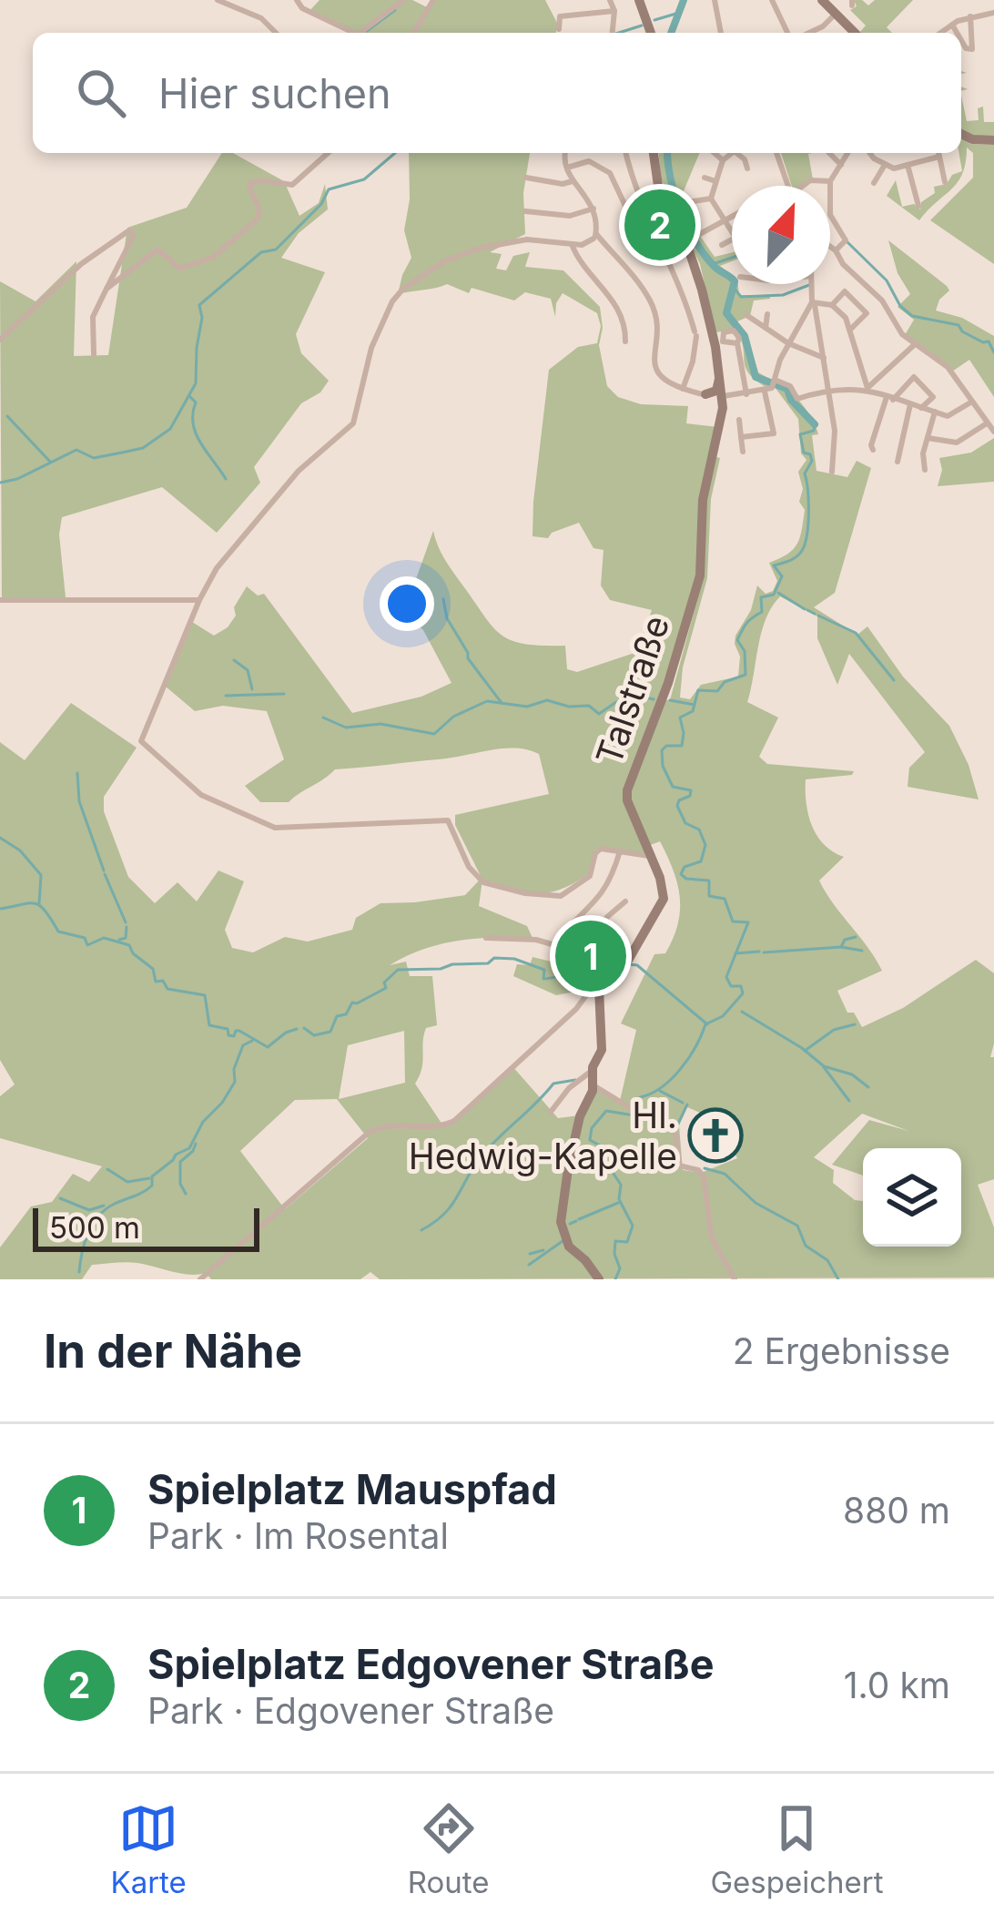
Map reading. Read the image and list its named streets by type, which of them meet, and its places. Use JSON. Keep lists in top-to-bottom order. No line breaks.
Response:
{"streets":{"main road":["Talstraße"]},"places":{"church":["Hl. Hedwig-Kapelle"]},"scale_bar":"500 m","north":"top right","page":{"search":"Hier suchen","pins":["2","1"],"scale":"500 m","heading":["In der Nähe","2 Ergebnisse"],"list":[{"mark":"1","name":"Spielplatz Mauspfad","note":"Park · Im Rosental","value":"880 m"},{"mark":"2","name":"Spielplatz Edgovener Straße","note":"Park · Edgovener Straße","value":"1.0 km"}],"nav":["Karte","Route","Gespeichert"]}}
